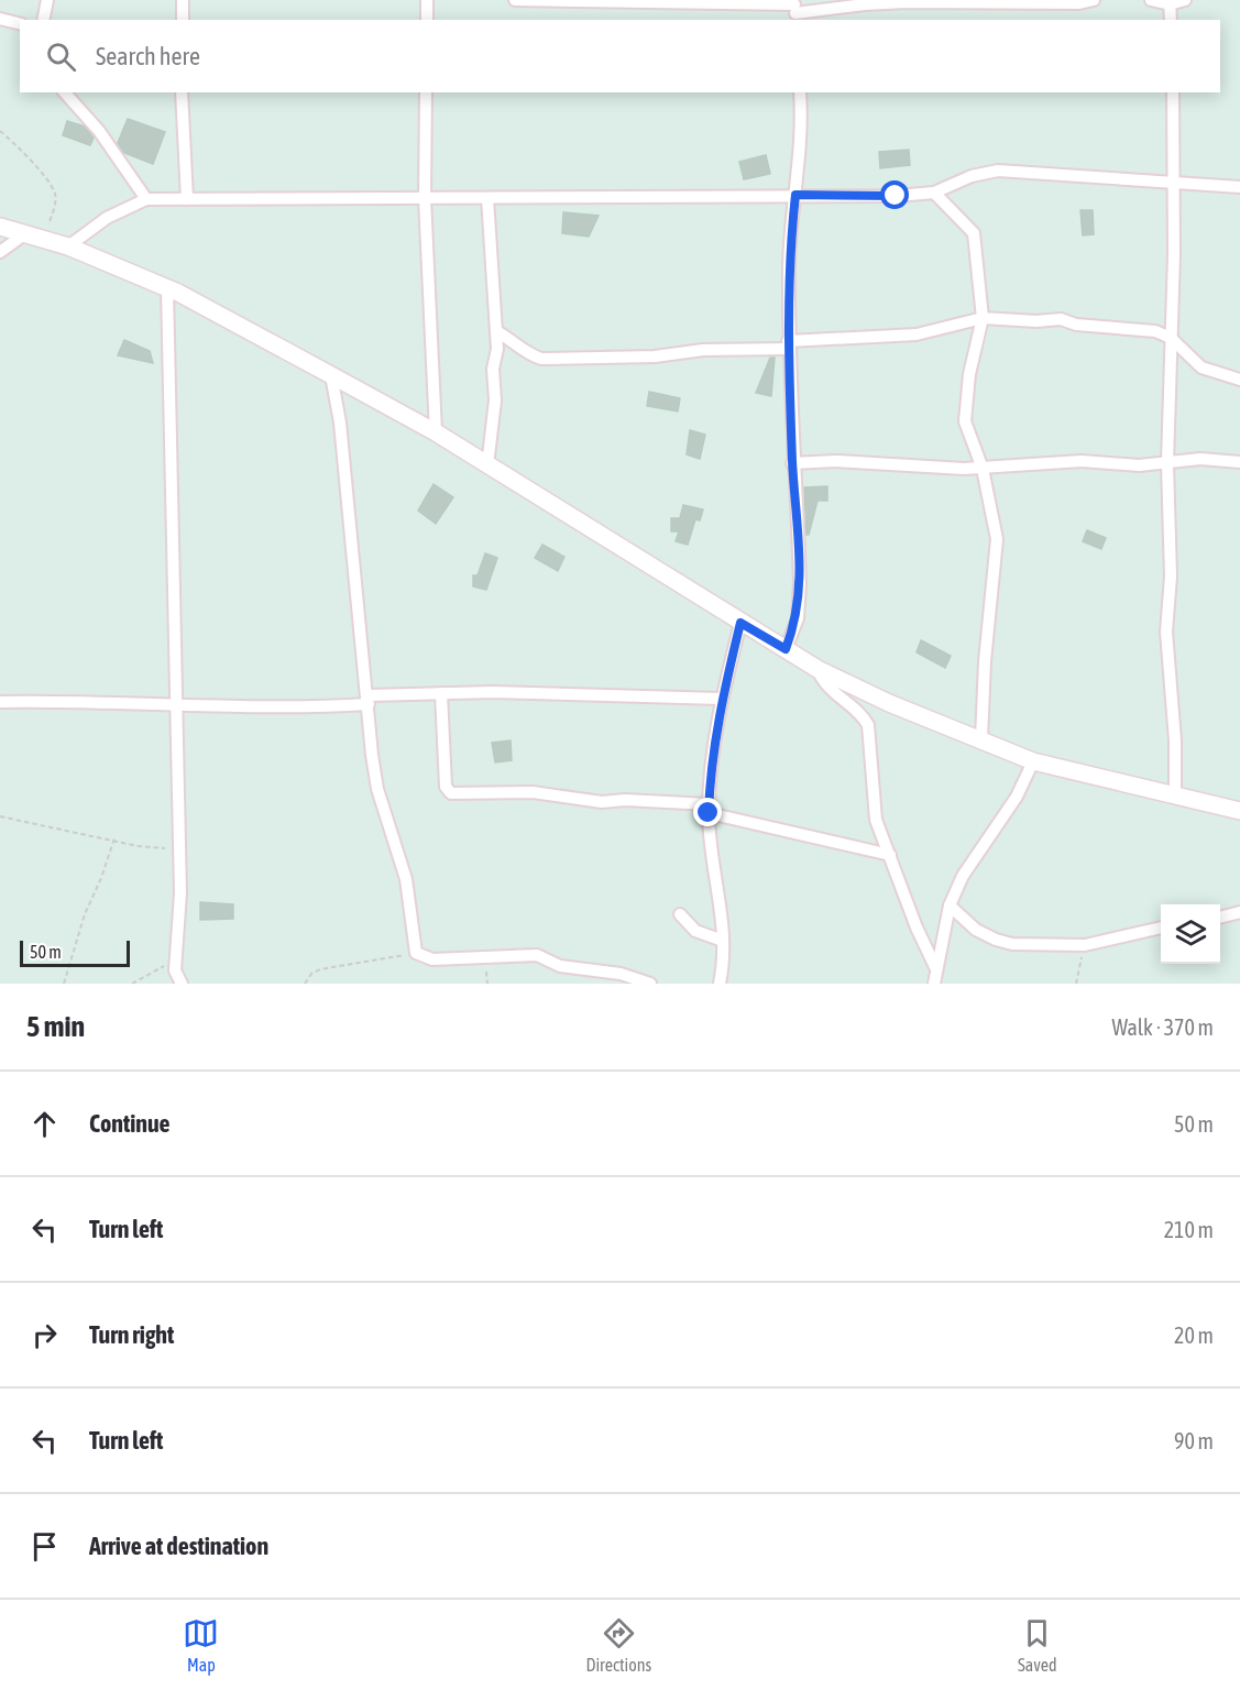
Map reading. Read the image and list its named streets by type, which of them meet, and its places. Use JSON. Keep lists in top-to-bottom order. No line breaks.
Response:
{"scale_bar":"50 m","page":{"search":"Search here","scale":"50 m","heading":["5 min","Walk · 370 m"],"list":[["Continue","50 m"],["Turn left","210 m"],["Turn right","20 m"],["Turn left","90 m"],"Arrive at destination"],"nav":["Map","Directions","Saved"]}}
